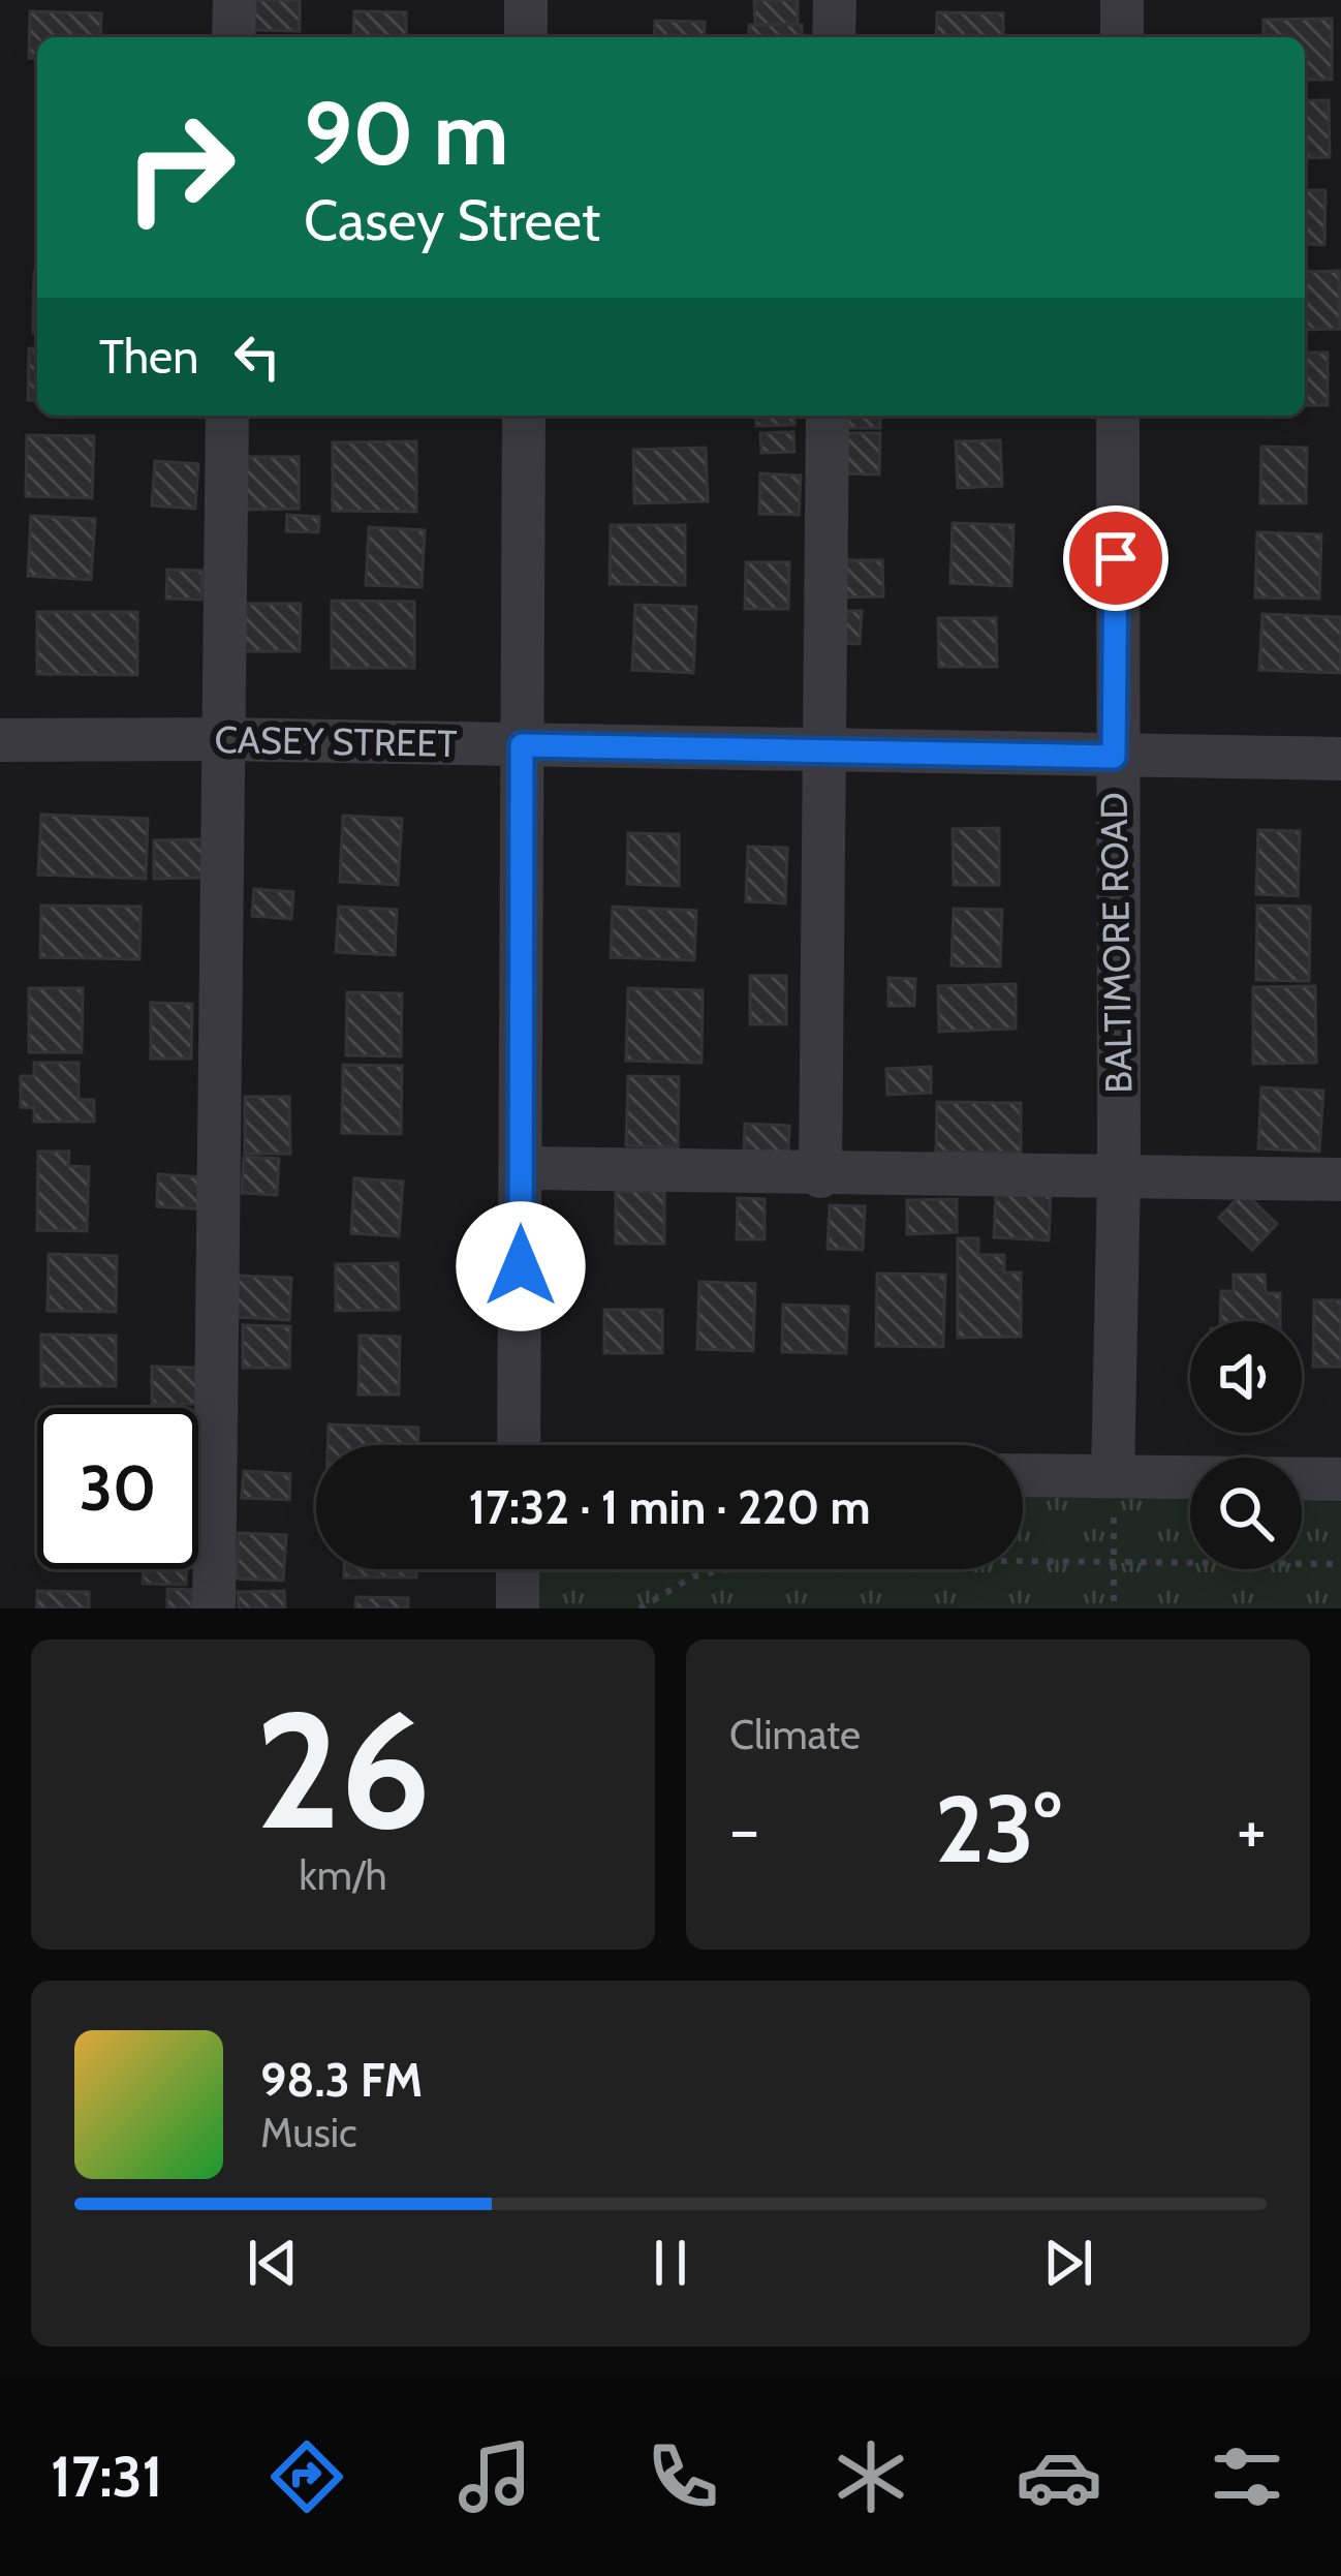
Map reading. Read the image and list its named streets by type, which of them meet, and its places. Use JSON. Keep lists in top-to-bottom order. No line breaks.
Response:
{"streets":{"street":["CASEY STREET","BALTIMORE ROAD"]},"crossings":[["CASEY STREET","BALTIMORE ROAD"]],"page":{"turn":["90 m","Casey Street"],"then":"Then","limit":"30","trip":"17:32 · 1 min · 220 m","tile":[["26","km/h"],"Climate"],"heat":["−","23°","+"],"song":["98.3 FM","Music"],"tabs":"17:31"}}
